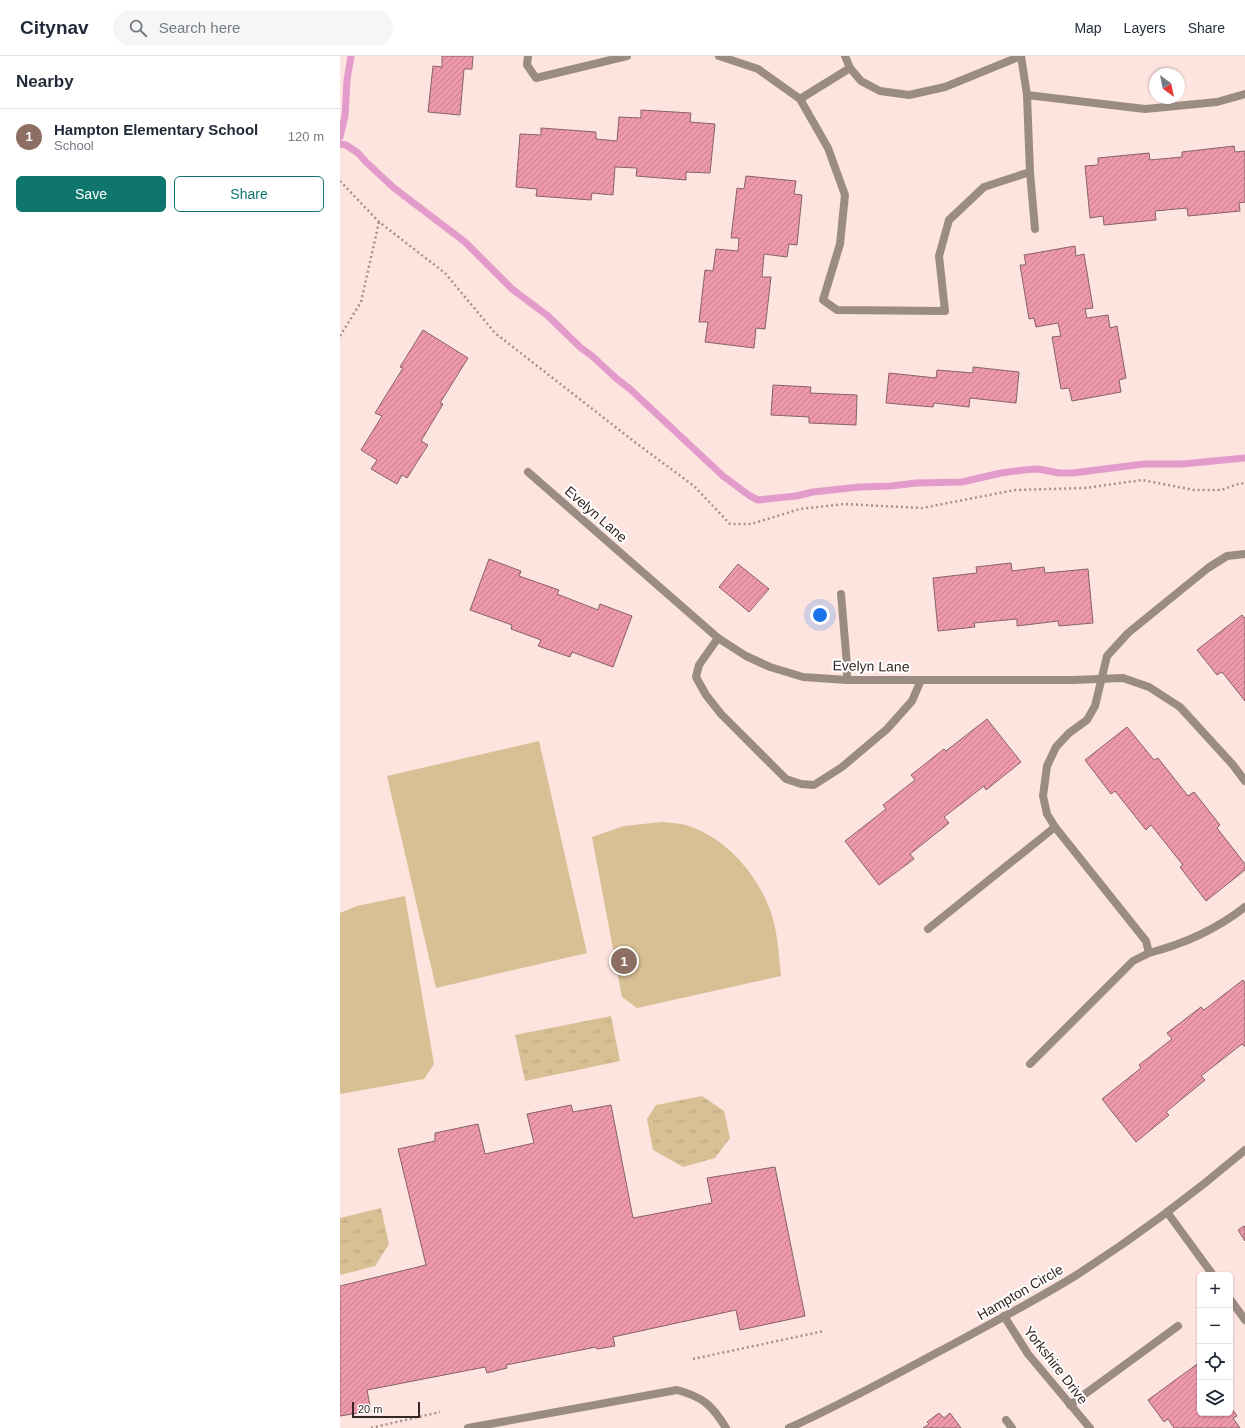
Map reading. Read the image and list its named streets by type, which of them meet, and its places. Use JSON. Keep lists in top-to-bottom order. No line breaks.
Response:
{"streets":{"street":["Evelyn Lane","Hampton Circle","Yorkshire Drive"]},"crossings":[["Hampton Circle","Yorkshire Drive"]],"scale_bar":"20 m","north":"bottom right","page":{"header":"Citynav","search":"Search here","nav":["Map","Layers","Share"],"heading":"Nearby","list":[{"mark":"1","name":"Hampton Elementary School","note":"School","value":"120 m"}],"buttons":["Save","Share"],"pins":"1","map_buttons":["+","−"],"scale":"20 m"}}
